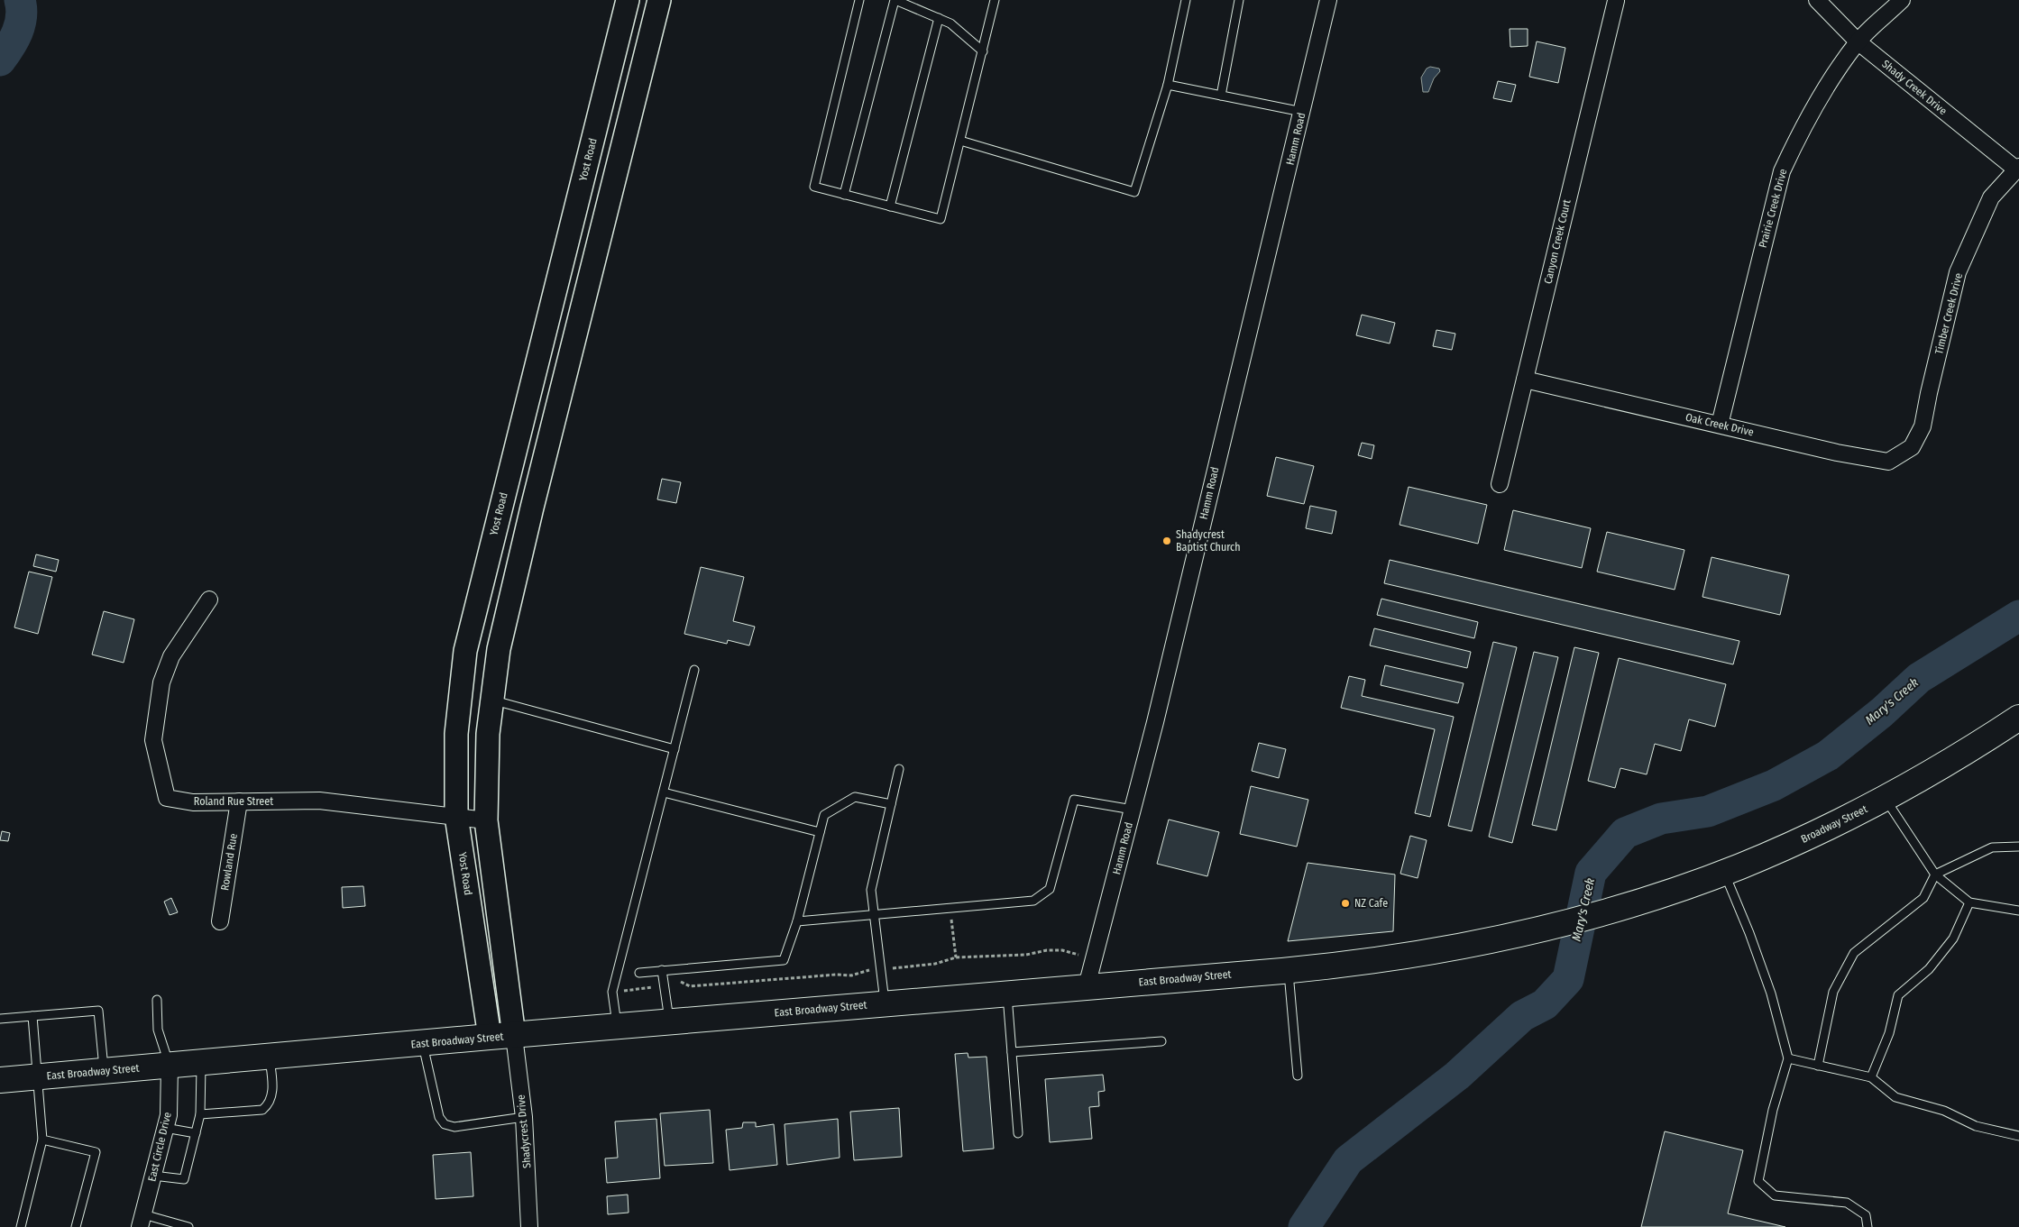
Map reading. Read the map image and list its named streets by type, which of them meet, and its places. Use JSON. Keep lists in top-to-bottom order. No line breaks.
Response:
{"streets":{"main road":["Yost Road","Broadway Street","East Broadway Street"],"street":["Shady Creek Drive","Hamm Road","Prairie Creek Drive","Canyon Creek Court","Timber Creek Drive","Oak Creek Drive","Roland Rue Street","Rowland Rue","Shadycrest Drive","East Circle Drive"]},"crossings":[["Shady Creek Drive","Prairie Creek Drive"],["Shady Creek Drive","Timber Creek Drive"],["Hamm Road","East Broadway Street"],["Yost Road","Roland Rue Street"],["Yost Road","East Broadway Street"],["Prairie Creek Drive","Oak Creek Drive"],["Canyon Creek Court","Oak Creek Drive"],["Timber Creek Drive","Oak Creek Drive"],["Roland Rue Street","Rowland Rue"],["Broadway Street","East Broadway Street"],["East Broadway Street","Shadycrest Drive"],["East Broadway Street","East Circle Drive"]],"water":["Mary's Creek"],"places":["Shadycrest Baptist Church","NZ Cafe"]}
